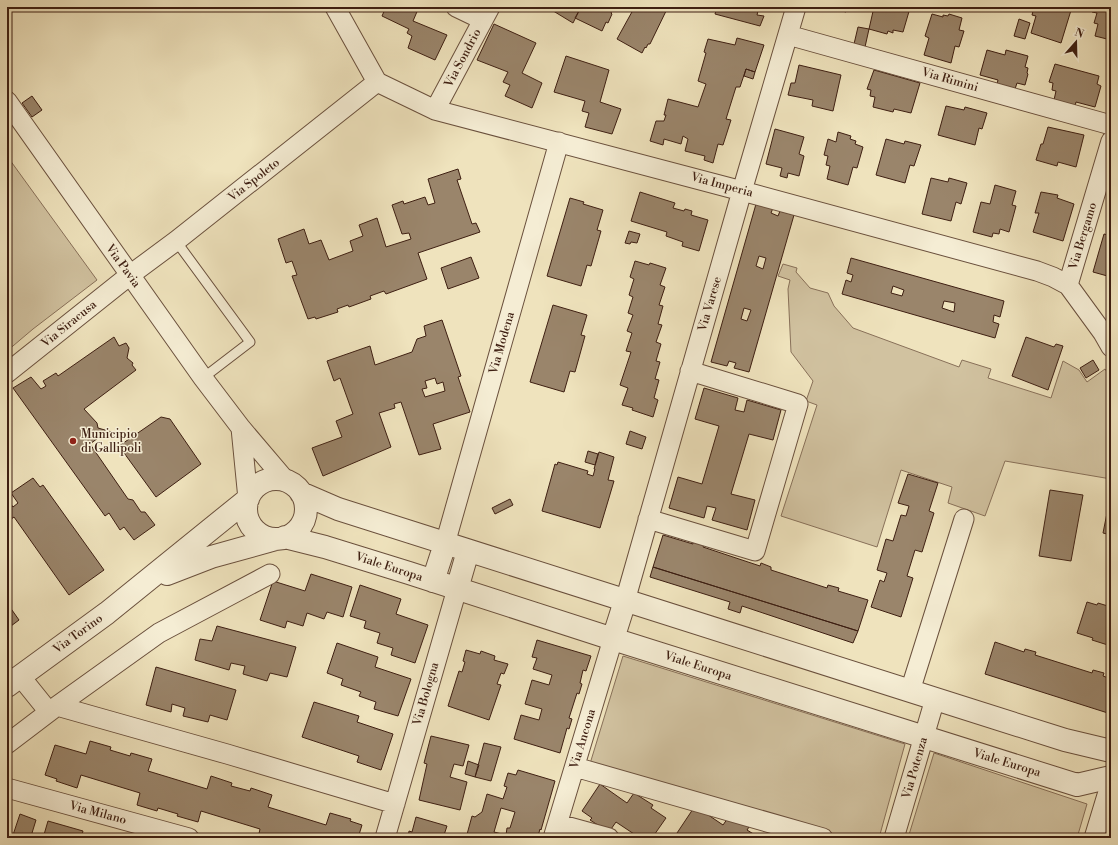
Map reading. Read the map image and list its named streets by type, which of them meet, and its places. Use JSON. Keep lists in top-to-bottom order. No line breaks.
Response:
{"streets":{"street":["Via Sondrio","Via Rimini","Via Spoleto","Via Imperia","Via Bergamo","Via Pavia","Via Varese","Via Siracusa","Via Modena","Viale Europa","Via Torino","Via Bologna","Via Ancona","Via Potenza","Via Milano"]},"crossings":[["Via Sondrio","Via Imperia"],["Via Rimini","Via Varese"],["Via Spoleto","Via Imperia"],["Via Spoleto","Via Pavia"],["Via Spoleto","Via Siracusa"],["Via Imperia","Via Bergamo"],["Via Imperia","Via Varese"],["Via Imperia","Via Modena"],["Via Pavia","Via Siracusa"],["Via Pavia","Viale Europa"],["Via Pavia","Via Torino"],["Viale Europa","Via Torino"],["Viale Europa","Via Bologna"],["Viale Europa","Via Ancona"],["Viale Europa","Via Potenza"]],"places":["Municipio di Gallipoli"],"north":"top"}
